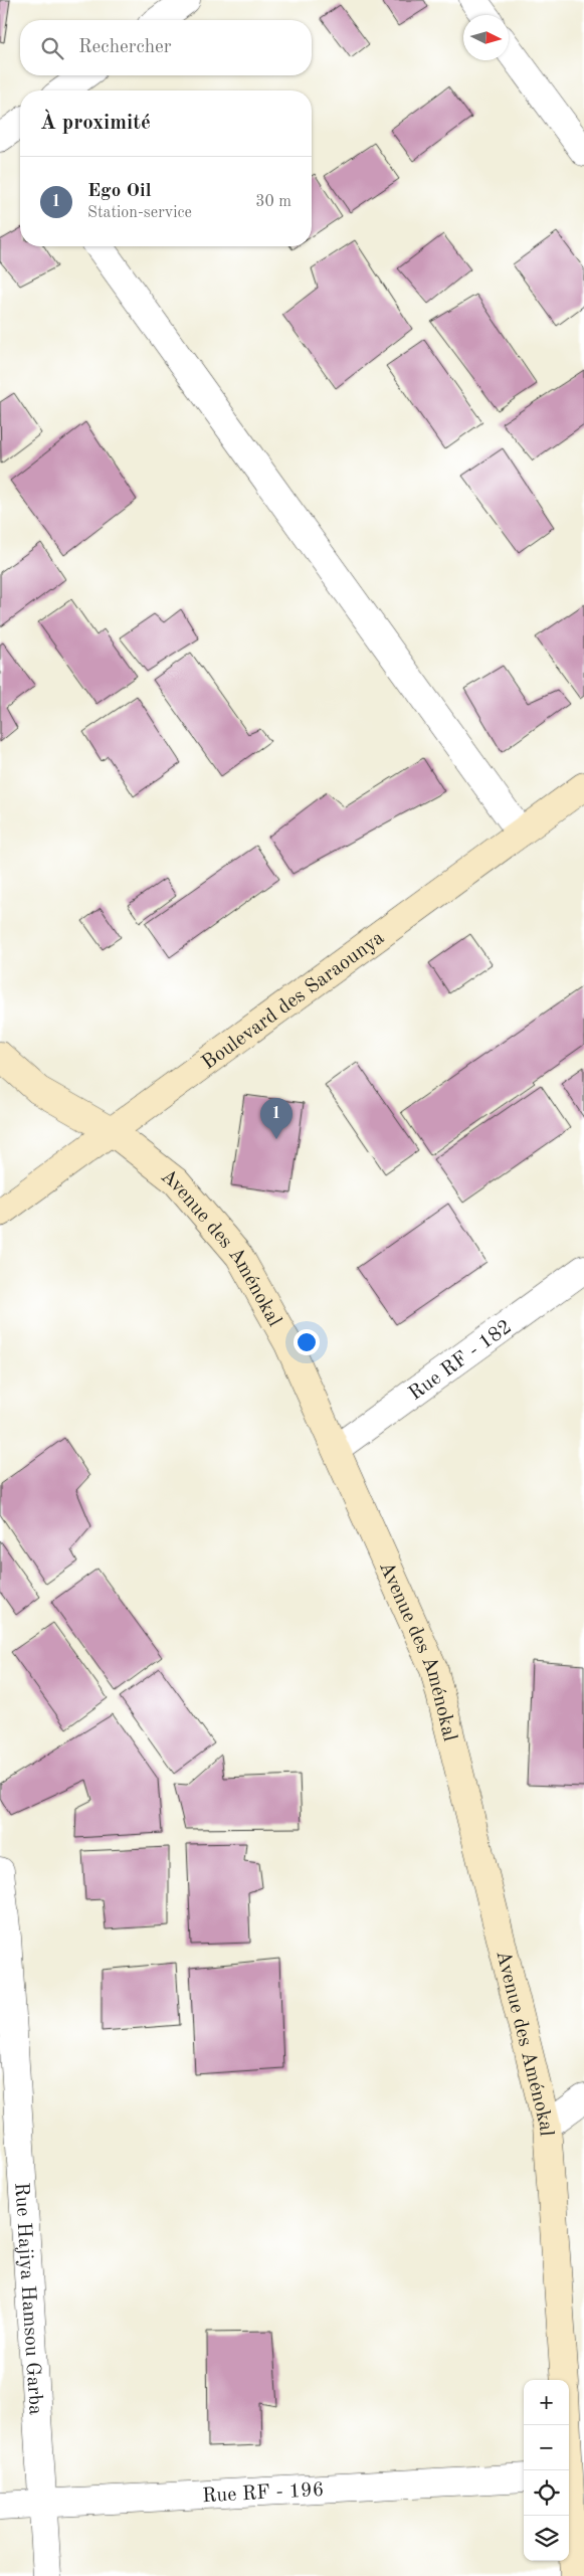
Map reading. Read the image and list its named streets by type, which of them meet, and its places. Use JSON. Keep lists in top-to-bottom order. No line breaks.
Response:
{"streets":{"main road":["Boulevard des Saraounya","Avenue des Aménokal"],"street":["Rue RF - 182","Rue Hajiya Hamsou Garba","Rue RF - 196"]},"crossings":[["Boulevard des Saraounya","Avenue des Aménokal"],["Avenue des Aménokal","Rue RF - 182"],["Rue Hajiya Hamsou Garba","Rue RF - 196"]],"north":"right","page":{"search":"Rechercher","heading":"À proximité","list":[{"mark":"1","name":"Ego Oil","note":"Station-service","value":"30 m"}],"pins":"1","map_buttons":["+","−"]}}
